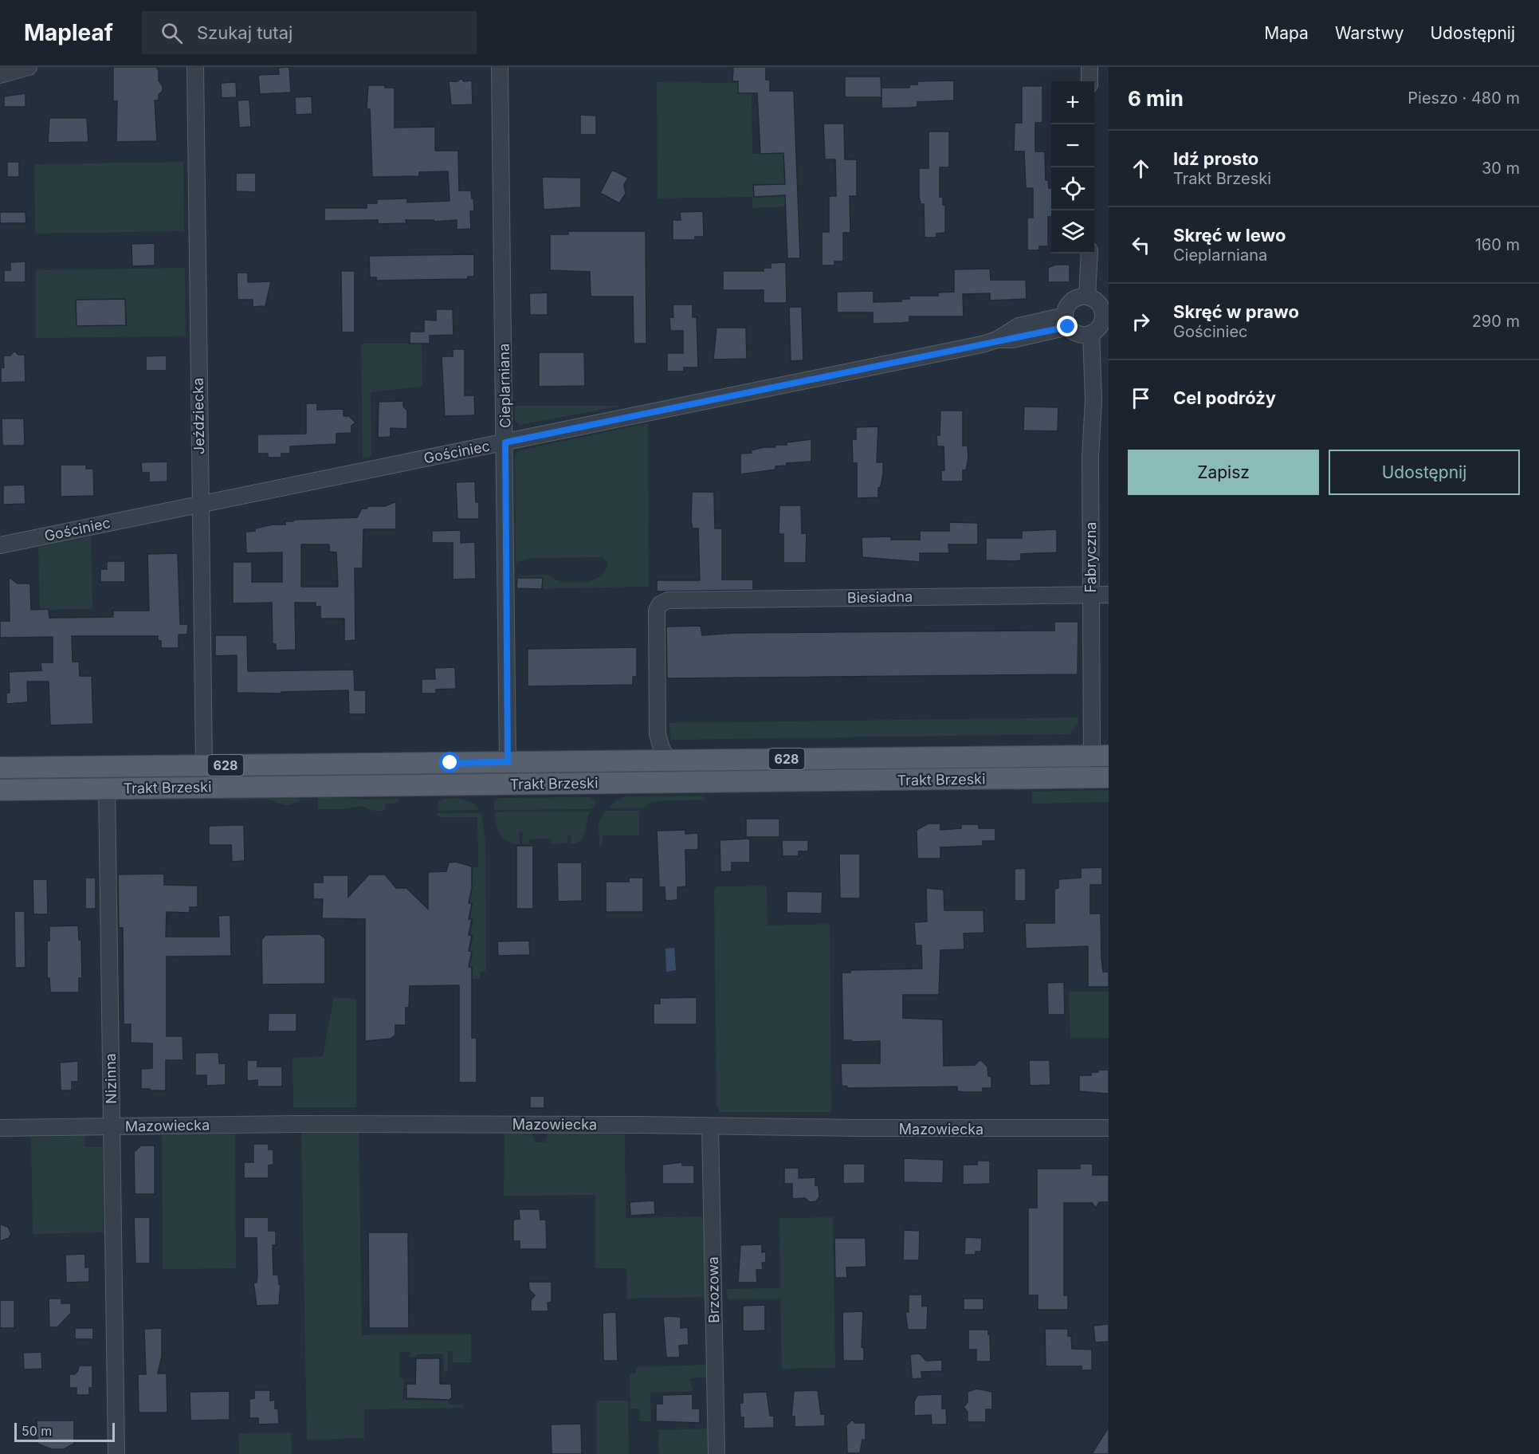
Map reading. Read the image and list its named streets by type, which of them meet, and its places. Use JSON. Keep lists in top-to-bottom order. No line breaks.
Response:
{"streets":{"main road":["628","Trakt Brzeski"],"street":["Cieplarniana","Jeździecka","Gościniec","Fabryczna","Biesiadna","Nizinna","Mazowiecka","Brzozowa"]},"crossings":[["Cieplarniana","Gościniec"],["Cieplarniana","Trakt Brzeski"],["Jeździecka","Gościniec"],["Jeździecka","Trakt Brzeski"],["Gościniec","Fabryczna"],["Fabryczna","Biesiadna"],["Fabryczna","Trakt Brzeski"],["Biesiadna","Trakt Brzeski"],["Trakt Brzeski","Nizinna"],["Nizinna","Mazowiecka"],["Mazowiecka","Brzozowa"]],"scale_bar":"50 m","page":{"header":"Mapleaf","search":"Szukaj tutaj","nav":["Mapa","Warstwy","Udostępnij"],"heading":["6 min","Pieszo · 480 m"],"map_buttons":["+","−"],"list":[["Idź prosto","Trakt Brzeski","30 m"],["Skręć w lewo","Cieplarniana","160 m"],["Skręć w prawo","Gościniec","290 m"],"Cel podróży"],"buttons":["Zapisz","Udostępnij"],"scale":"50 m"}}
